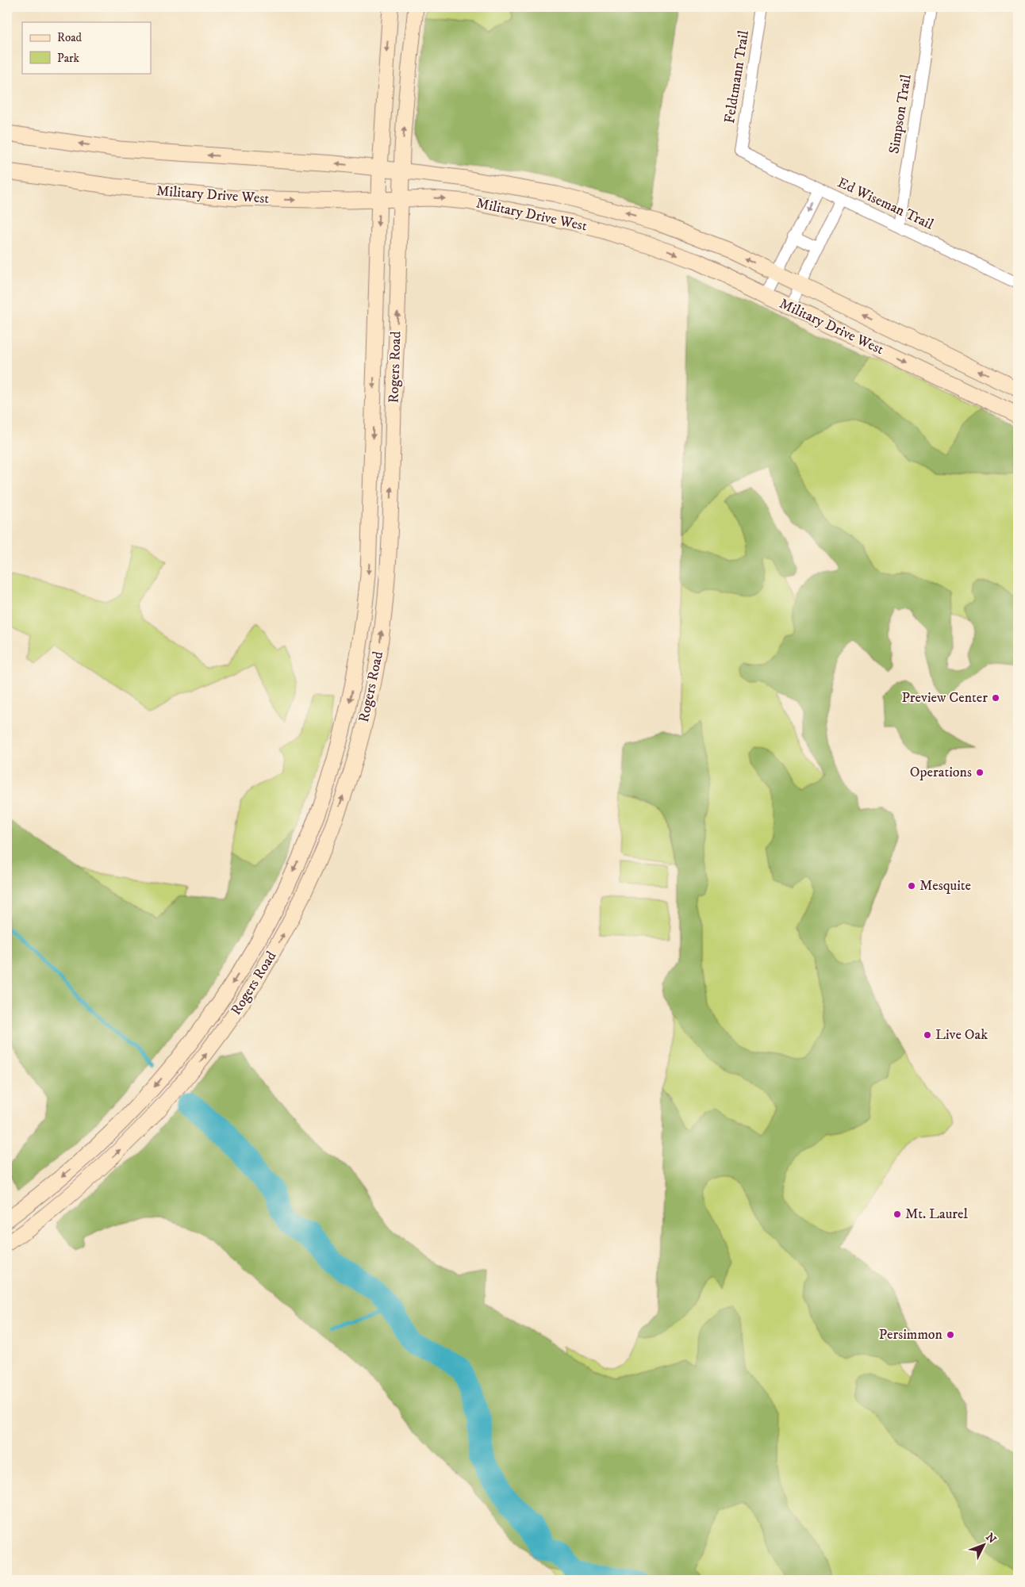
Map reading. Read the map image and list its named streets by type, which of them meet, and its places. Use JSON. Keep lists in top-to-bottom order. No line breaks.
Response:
{"streets":{"main road":["Military Drive West","Rogers Road"],"street":["Feldtmann Trail","Simpson Trail","Ed Wiseman Trail"]},"crossings":[["Feldtmann Trail","Ed Wiseman Trail"],["Simpson Trail","Ed Wiseman Trail"],["Military Drive West","Rogers Road"]],"places":["Preview Center","Operations","Mesquite","Live Oak","Mt. Laurel","Persimmon"],"legend":["Road","Park"],"north":"top right"}
